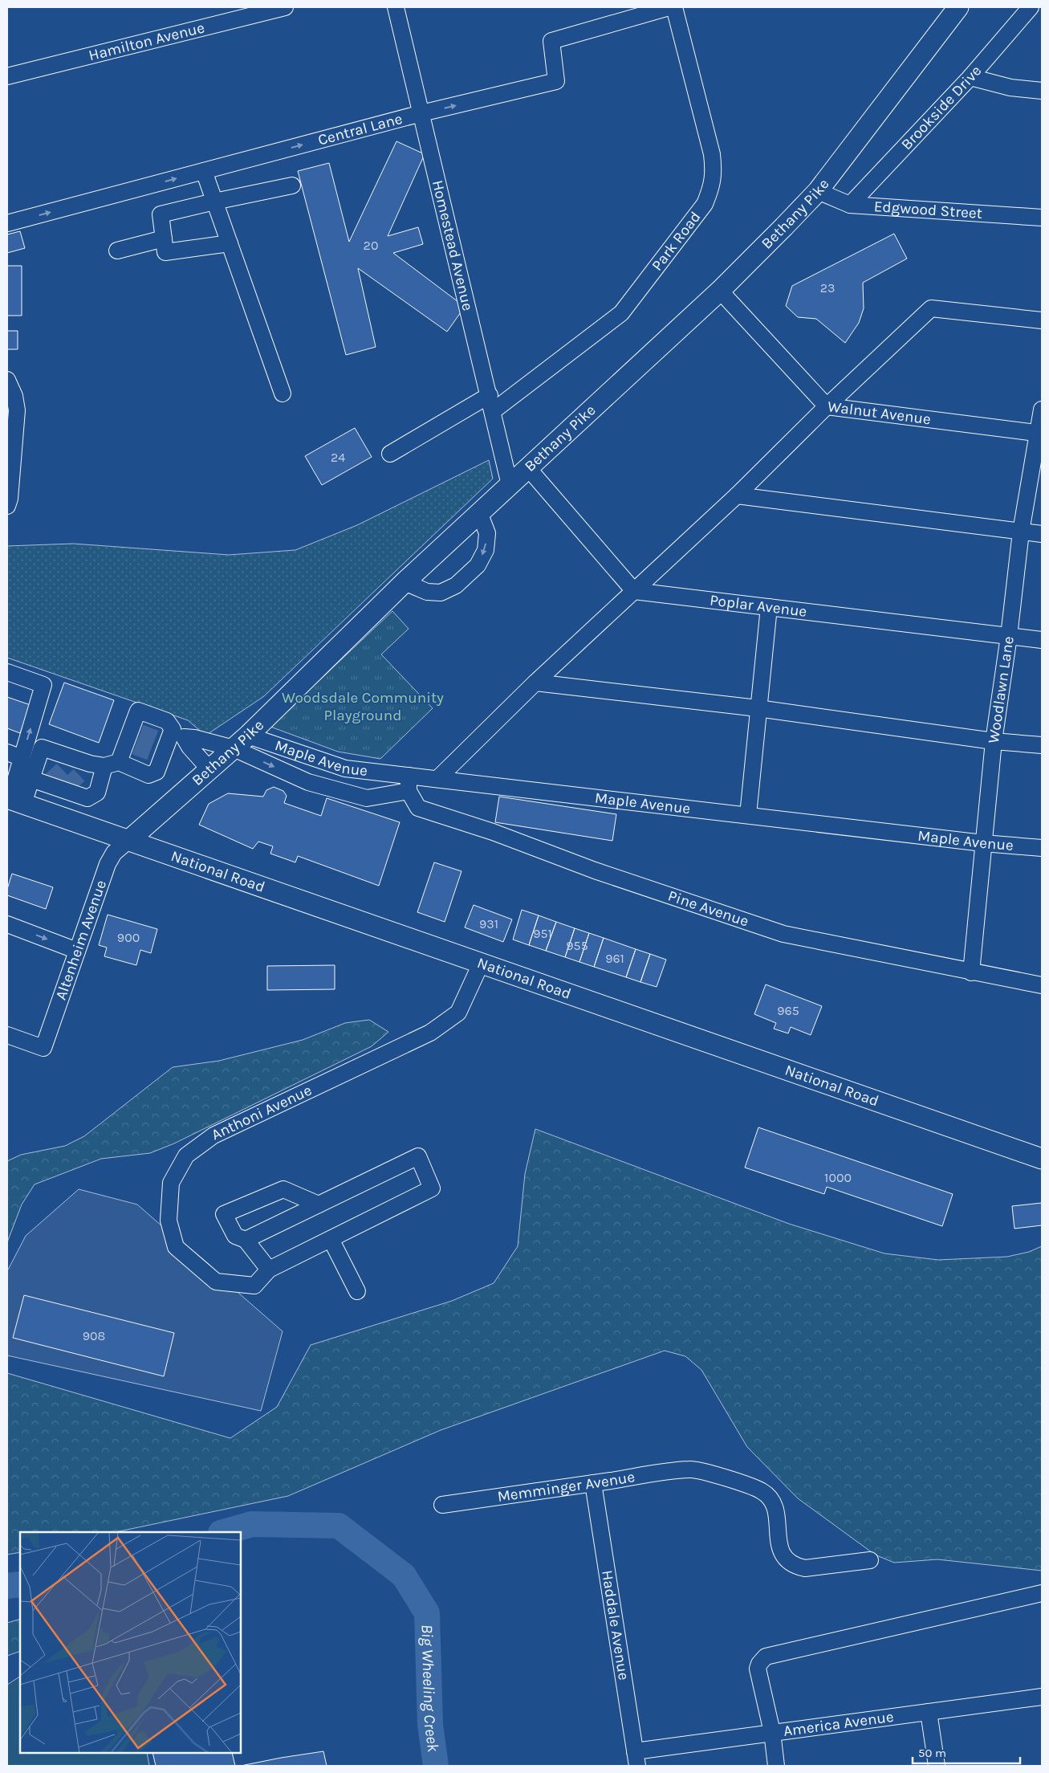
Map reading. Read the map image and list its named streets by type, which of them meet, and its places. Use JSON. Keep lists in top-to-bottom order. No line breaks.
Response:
{"streets":{"main road":["Bethany Pike","National Road"],"street":["Hamilton Avenue","Brookside Drive","Central Lane","Edgwood Street","Park Road","Homestead Avenue","Walnut Avenue","Poplar Avenue","Woodlawn Lane","Maple Avenue","Pine Avenue","Altenheim Avenue","Anthoni Avenue","Memminger Avenue","Haddale Avenue","America Avenue"]},"crossings":[["Brookside Drive","Edgwood Street"],["Central Lane","Homestead Avenue"],["Edgwood Street","Bethany Pike"],["Bethany Pike","Homestead Avenue"],["Bethany Pike","Walnut Avenue"],["Bethany Pike","Maple Avenue"],["Bethany Pike","National Road"],["Bethany Pike","Altenheim Avenue"],["Park Road","Homestead Avenue"],["Walnut Avenue","Woodlawn Lane"],["Poplar Avenue","Woodlawn Lane"],["Woodlawn Lane","Maple Avenue"],["Woodlawn Lane","Pine Avenue"],["Maple Avenue","Pine Avenue"],["National Road","Altenheim Avenue"],["National Road","Anthoni Avenue"],["Memminger Avenue","Haddale Avenue"],["Haddale Avenue","America Avenue"]],"one_way":["Central Lane"],"water":["Big Wheeling Creek"],"parks":["Woodsdale Community Playground"],"house_numbers":["20","23","24","931","951","900","955","961","965","1000","908"],"scale_bar":"50 m"}
